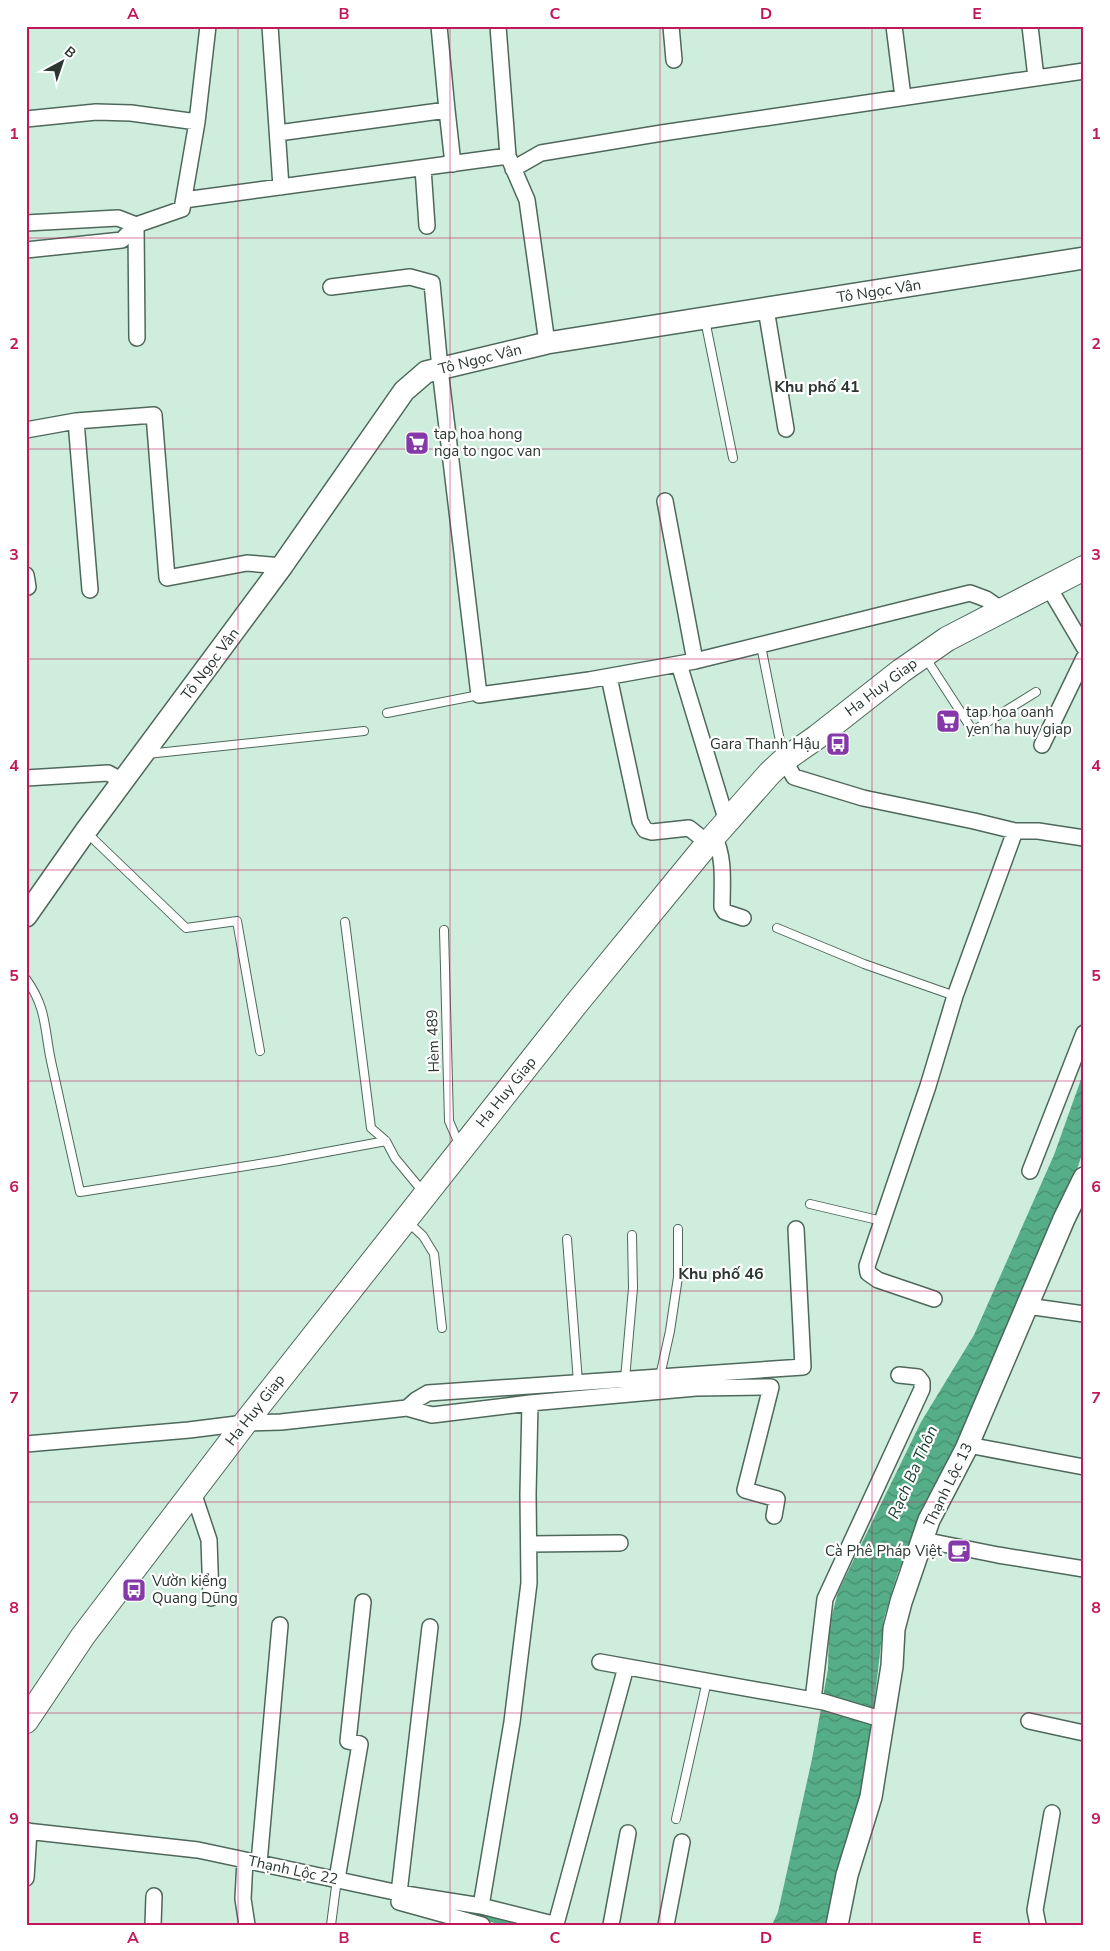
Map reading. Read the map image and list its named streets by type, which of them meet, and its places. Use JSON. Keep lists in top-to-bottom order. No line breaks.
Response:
{"streets":{"main road":["Ha Huy Giap"],"street":["Tô Ngọc Vân","Thạnh Lộc 13","Thạnh Lộc 22"],"lane":["Hèm 489"]},"crossings":[["Ha Huy Giap","Hèm 489"]],"districts":["Khu phố 41","Khu phố 46"],"water":["Rạch Ba Thôn"],"places":{"supermarket":["tap hoa hong nga to ngoc van","tap hoa oanh yen ha huy giap"],"bus stop":["Gara Thanh Hậu","Vườn kiểng Quang Dũng"],"cafe":["Cà Phê Pháp Việt"]},"north":"top right","grid":{"columns":["A","B","C","D","E"],"rows":["1","2","3","4","5","6","7","8","9"]}}
